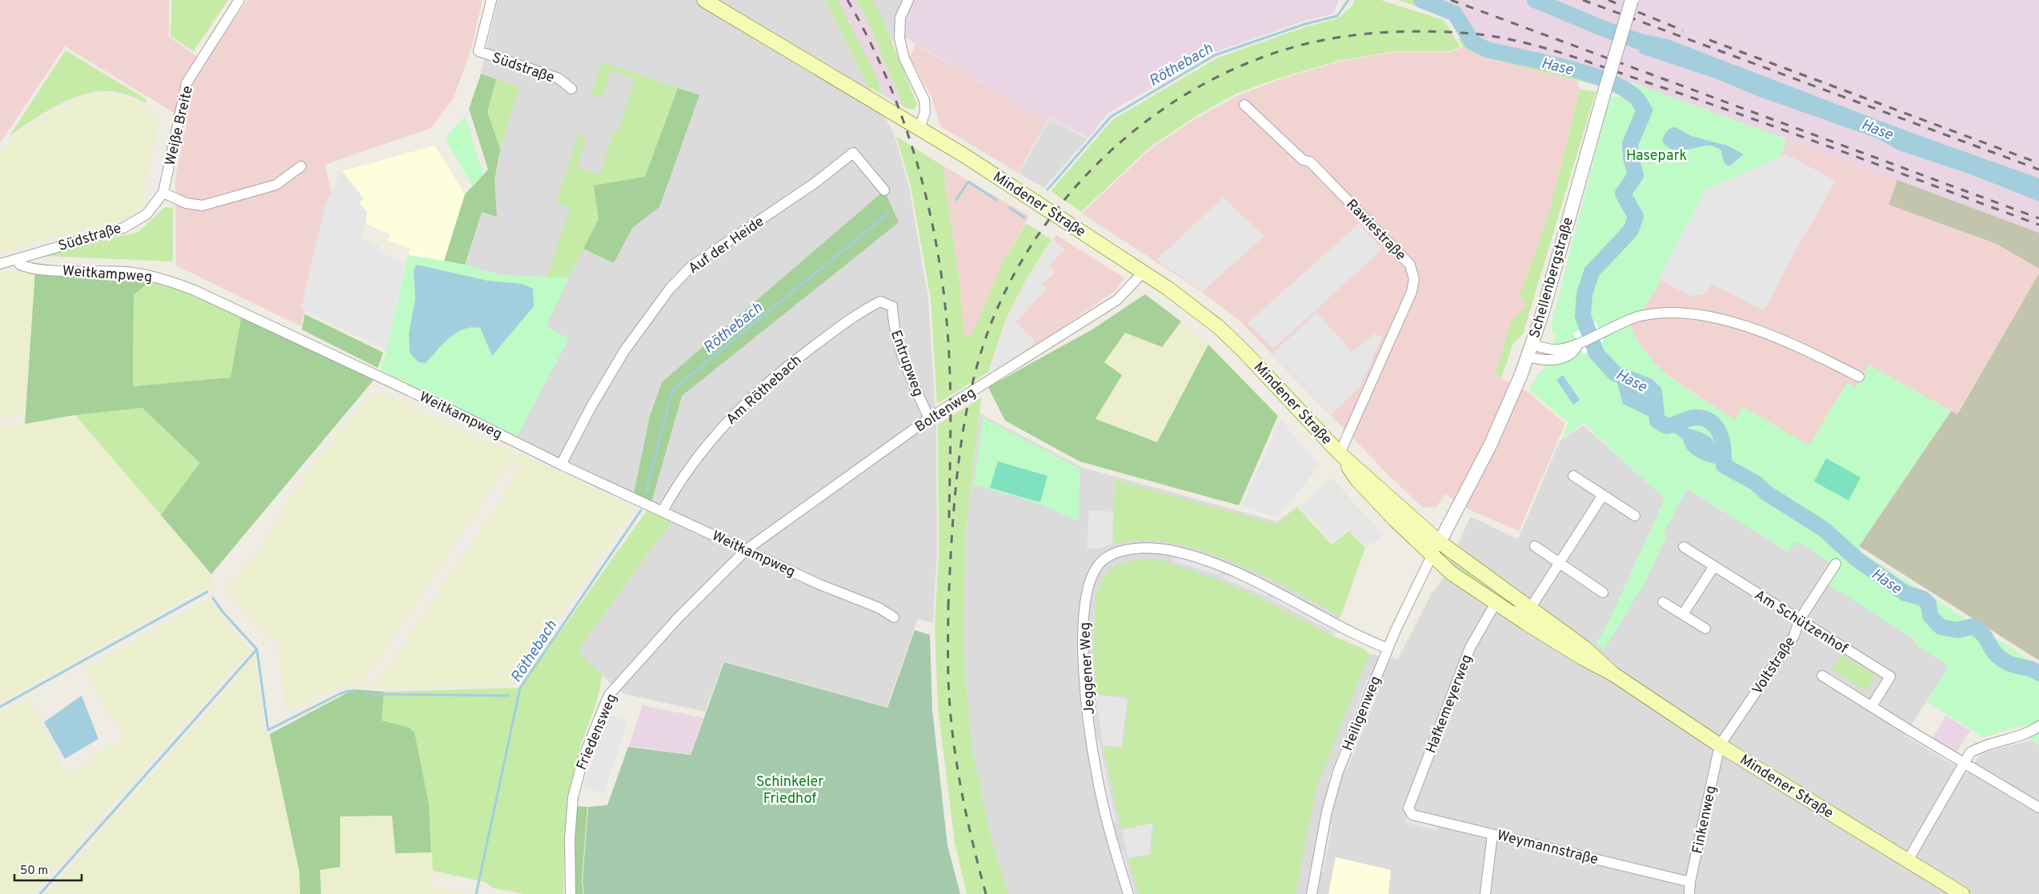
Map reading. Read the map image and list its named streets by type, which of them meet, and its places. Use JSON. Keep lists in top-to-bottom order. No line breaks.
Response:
{"streets":{"main road":["Mindener Straße"],"street":["Südstraße","Weiße Breite","Rawiestraße","Auf der Heide","Weitkampweg","Schellenbergstraße","Entrupweg","Am Röthebach","Boltenweg","Am Schützenhof","Voltstraße","Jeggener Weg","Hafkemeyerweg","Heiligenweg","Friedensweg","Finkenweg","Weymannstraße"]},"crossings":[["Südstraße","Weiße Breite"],["Südstraße","Weitkampweg"],["Mindener Straße","Rawiestraße"],["Mindener Straße","Schellenbergstraße"],["Mindener Straße","Boltenweg"],["Mindener Straße","Voltstraße"],["Mindener Straße","Hafkemeyerweg"],["Mindener Straße","Heiligenweg"],["Mindener Straße","Finkenweg"],["Auf der Heide","Weitkampweg"],["Weitkampweg","Am Röthebach"],["Weitkampweg","Boltenweg"],["Weitkampweg","Friedensweg"],["Schellenbergstraße","Heiligenweg"],["Entrupweg","Am Röthebach"],["Entrupweg","Boltenweg"],["Boltenweg","Friedensweg"],["Am Schützenhof","Voltstraße"],["Voltstraße","Finkenweg"],["Jeggener Weg","Heiligenweg"],["Hafkemeyerweg","Weymannstraße"],["Finkenweg","Weymannstraße"]],"water":["Röthebach","Hase"],"parks":["Hasepark","Schinkeler Friedhof"],"scale_bar":"50 m"}
